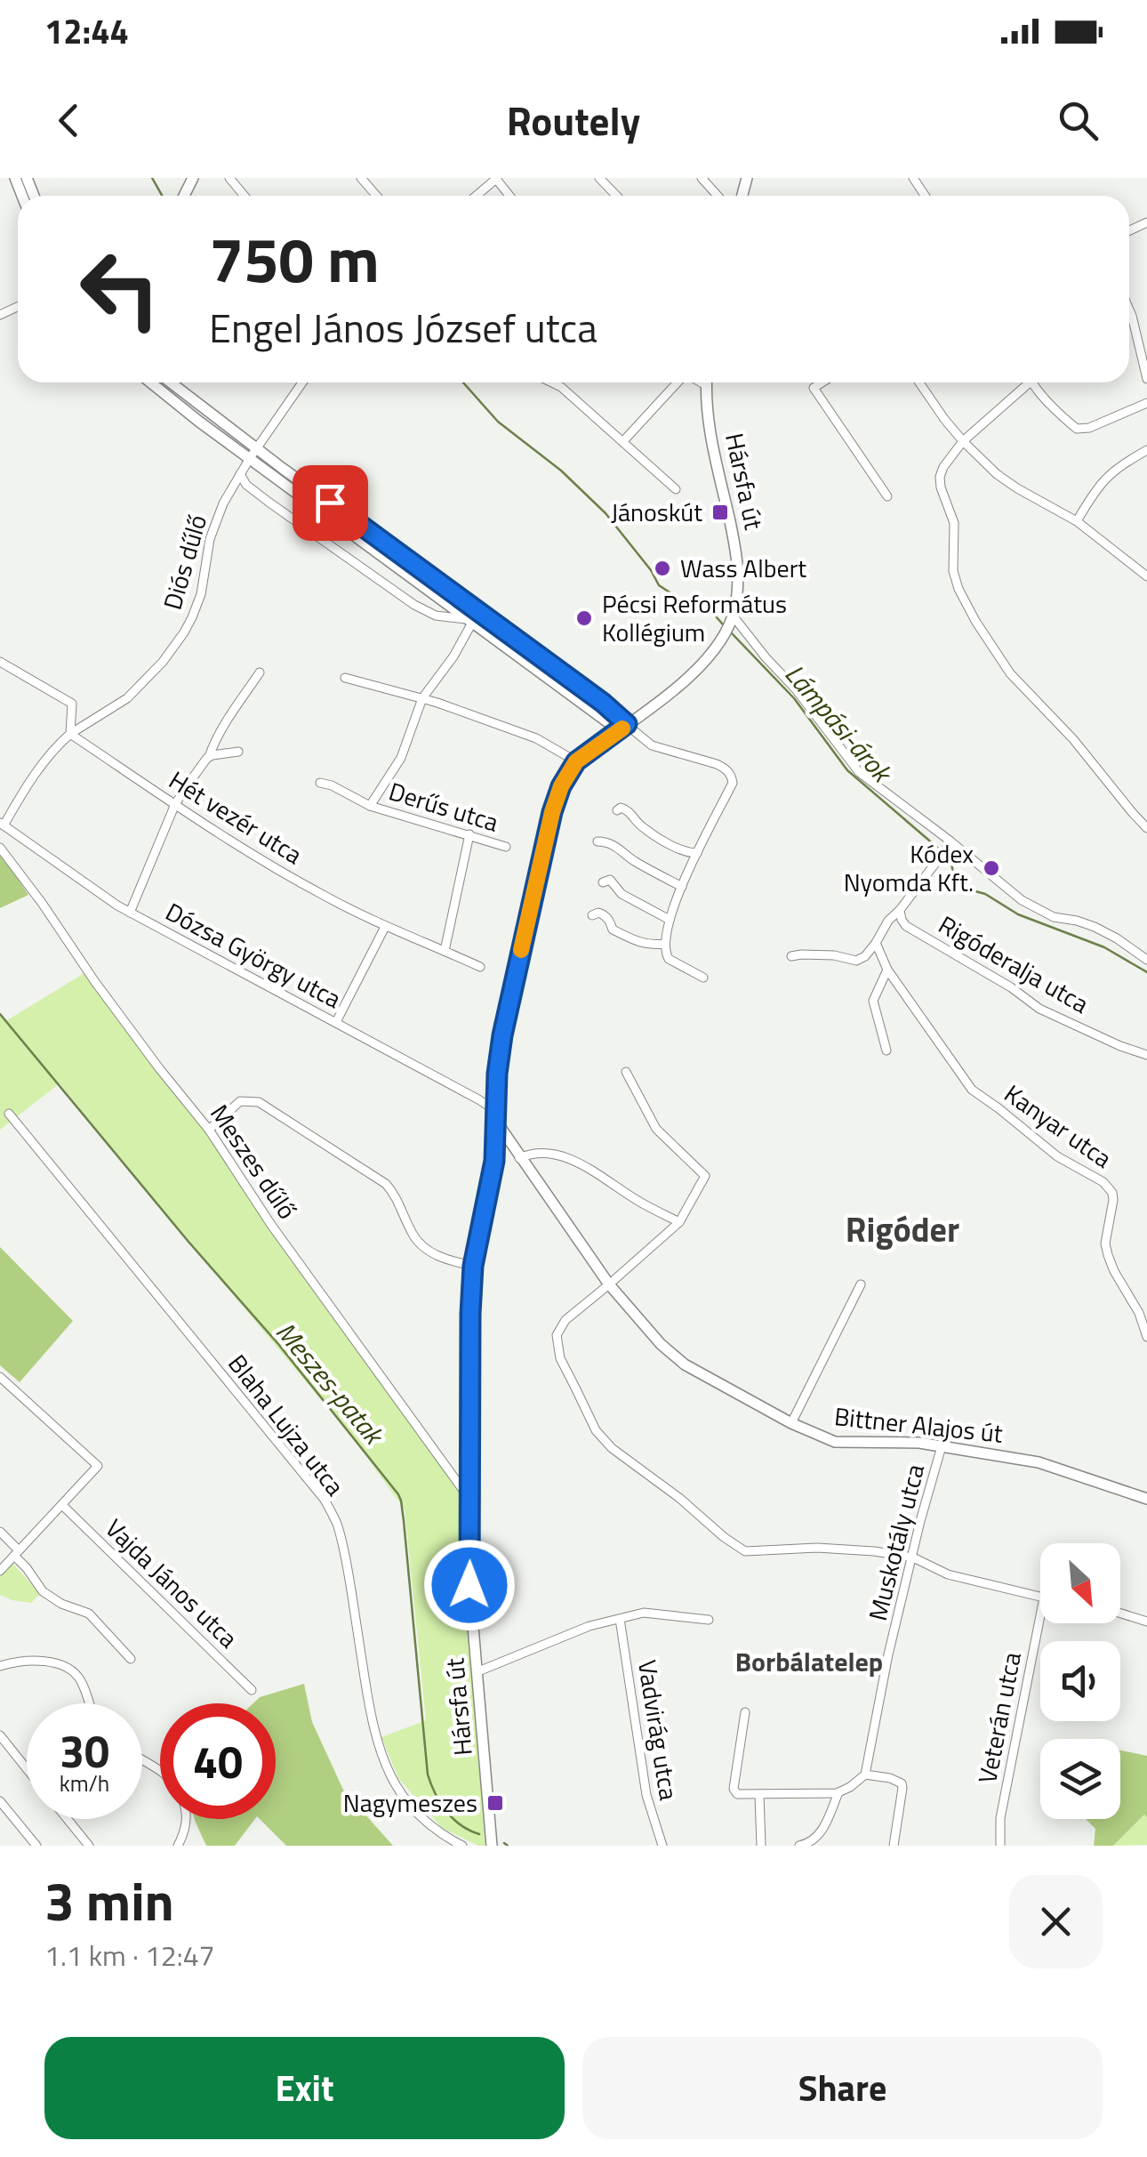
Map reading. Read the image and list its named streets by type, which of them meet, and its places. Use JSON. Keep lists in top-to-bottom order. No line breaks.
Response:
{"streets":{"street":["Hársfa út","Diós dűlő","Derűs utca","Hét vezér utca","Dózsa György utca","Rigóderalja utca","Kanyar utca","Meszes dűlő","Blaha Lujza utca","Bittner Alajos út","Muskotály utca","Vajda János utca","Veterán utca","Vadvirág utca"]},"crossings":[["Hársfa út","Dózsa György utca"],["Hársfa út","Meszes dűlő"],["Hársfa út","Bittner Alajos út"],["Diós dűlő","Hét vezér utca"],["Diós dűlő","Dózsa György utca"],["Dózsa György utca","Bittner Alajos út"],["Bittner Alajos út","Muskotály utca"]],"districts":["Rigóder","Borbálatelep"],"water":["Lámpási-árok","Meszes-patak"],"places":{"transit":["Jánoskút","Nagymeszes"],"other":["Wass Albert","Pécsi Református Kollégium","Kódex Nyomda Kft."]},"north":"bottom right","page":{"status":"12:44","header":"Routely","turn":["750 m","Engel János József utca"],"speed":"30 km/h","limit":"40","heading":["3 min","1.1 km · 12:47"],"buttons":["Exit","Share"]}}
